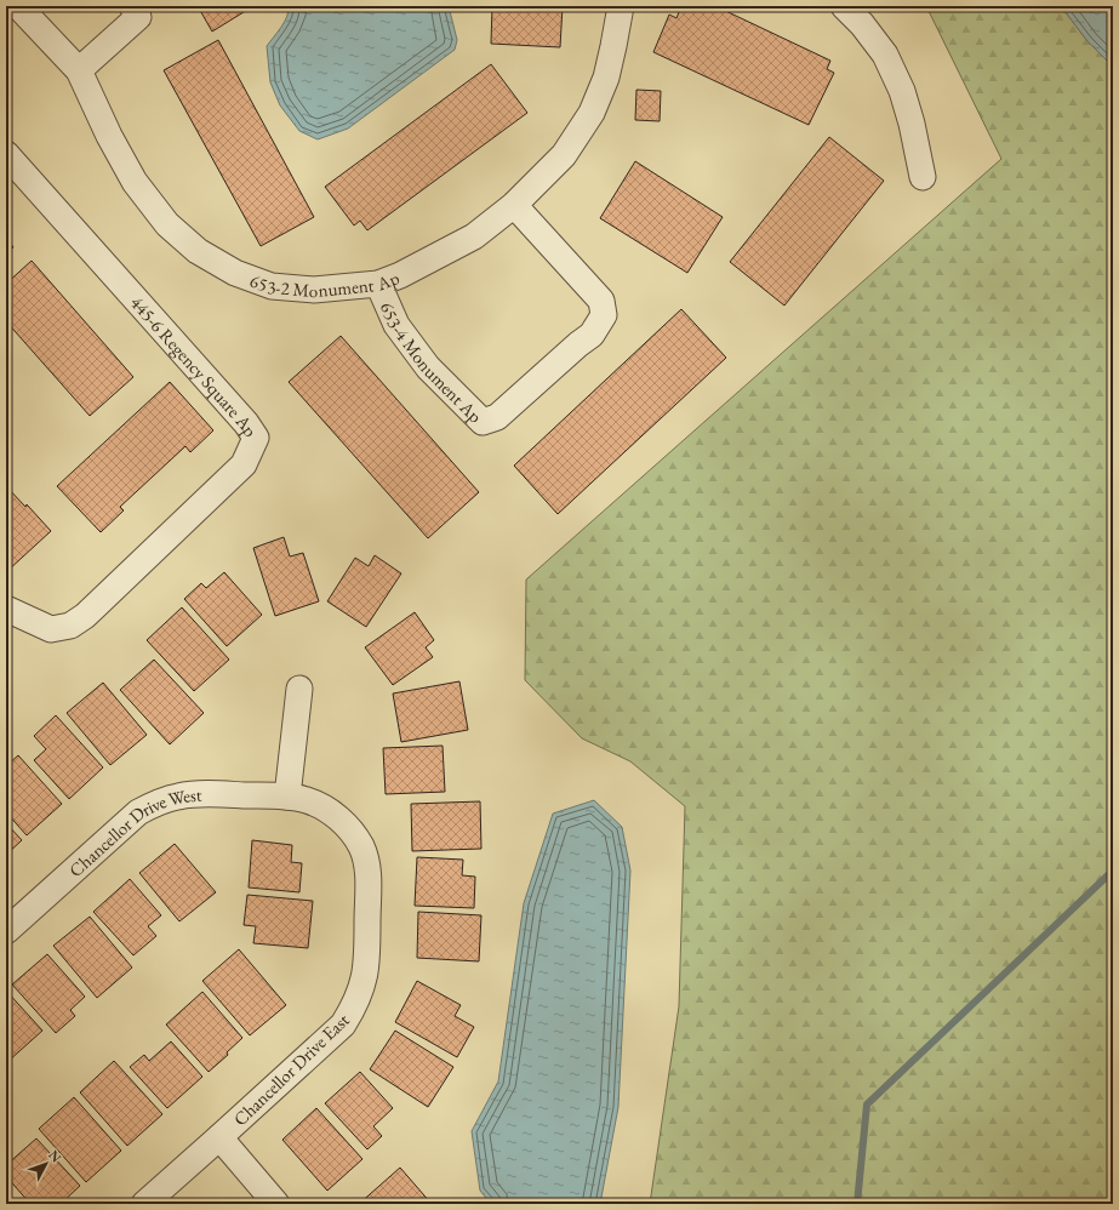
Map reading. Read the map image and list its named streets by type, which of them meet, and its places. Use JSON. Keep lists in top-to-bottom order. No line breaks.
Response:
{"streets":{"street":["653-2 Monument Ap","653-4 Monument Ap","445-6 Regency Square Ap","Chancellor Drive West","Chancellor Drive East"]},"crossings":[["653-2 Monument Ap","653-4 Monument Ap"],["Chancellor Drive West","Chancellor Drive East"]],"north":"top right"}
